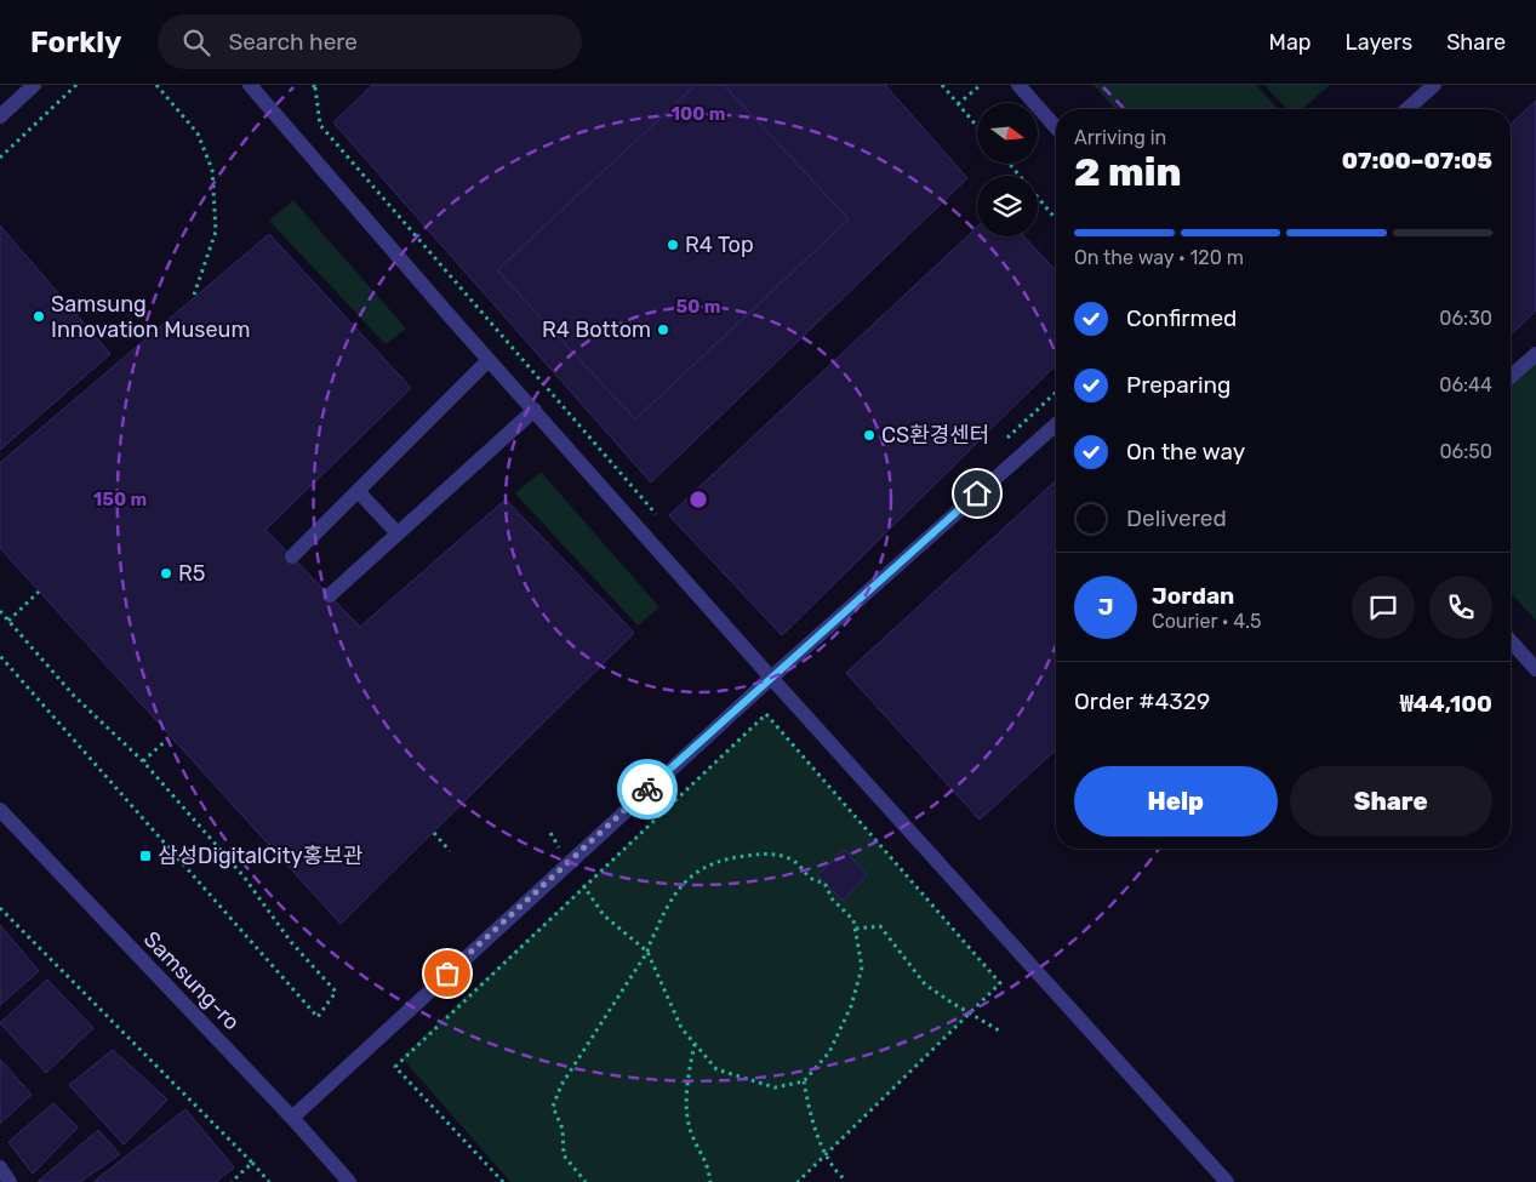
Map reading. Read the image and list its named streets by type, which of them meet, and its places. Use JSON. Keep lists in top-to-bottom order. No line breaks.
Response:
{"streets":{"street":["Samsung-ro"]},"places":{"other":["R4 Top","Samsung Innovation Museum","R4 Bottom","CS환경센터","R5"],"transit":["삼성DigitalCity홍보관"]},"north":"right","page":{"header":"Forkly","search":"Search here","nav":["Map","Layers","Share"],"heading":["2 min","Arriving in","07:00–07:05"],"panel":["Jordan","Courier · 4.5","Order #4329","₩44,100"],"bar":"On the way · 120 m","list":[["Confirmed","06:30"],["Preparing","06:44"],["On the way","06:50"],"Delivered"],"round":"J","buttons":["Help","Share"]},"rings":["100 m","50 m","150 m"]}
